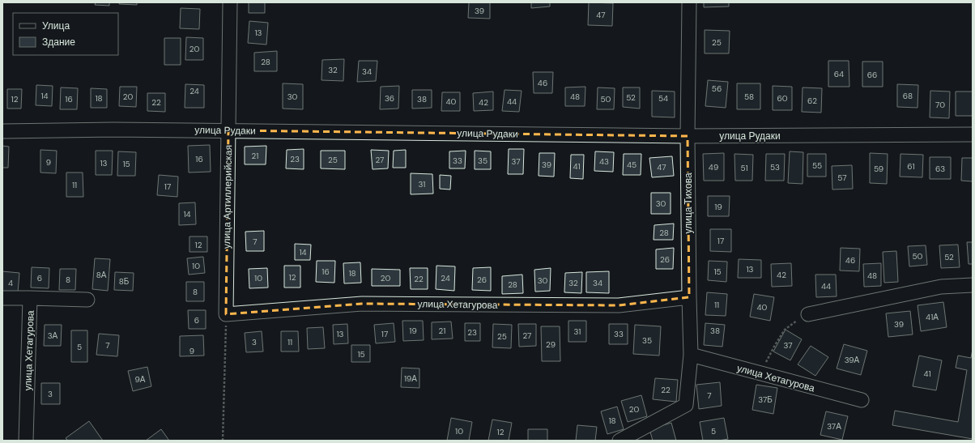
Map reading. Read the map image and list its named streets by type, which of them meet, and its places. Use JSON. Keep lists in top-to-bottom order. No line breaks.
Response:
{"streets":{"street":["улица Рудаки","улица Артиллерийская","улица Тихова","улица Хетагурова"]},"crossings":[["улица Рудаки","улица Артиллерийская"],["улица Рудаки","улица Тихова"],["улица Артиллерийская","улица Хетагурова"],["улица Тихова","улица Хетагурова"]],"house_numbers":["39","47","13","25","20","28","32","34","64","66","46","56","24","14","68","20","30","48","58","52","18","36","54","60","12","16","38","50","62","40","44","22","42","70","21","16","23","25","27","33","35","37","43","9","13","15","39","45","55","41","61","47","49","53","51","59","63","57","31","11","17","30","19","14","28","17","7","12","14","50","52","26","46","10","13","16","15","18","8А","42","48","12","6","10","20","24","22","8","26","30","8Б","4","32","34","28","44","8","11","40","41А","6","39","19","21","38","31","23","13","17","33","3А","27","25","35","3","11","29","7","37","5","9","15","39А","41","19А","9А","22","3","7","37Б","20","18","37А","10","5","12"],"legend":["Улица","Здание"]}
